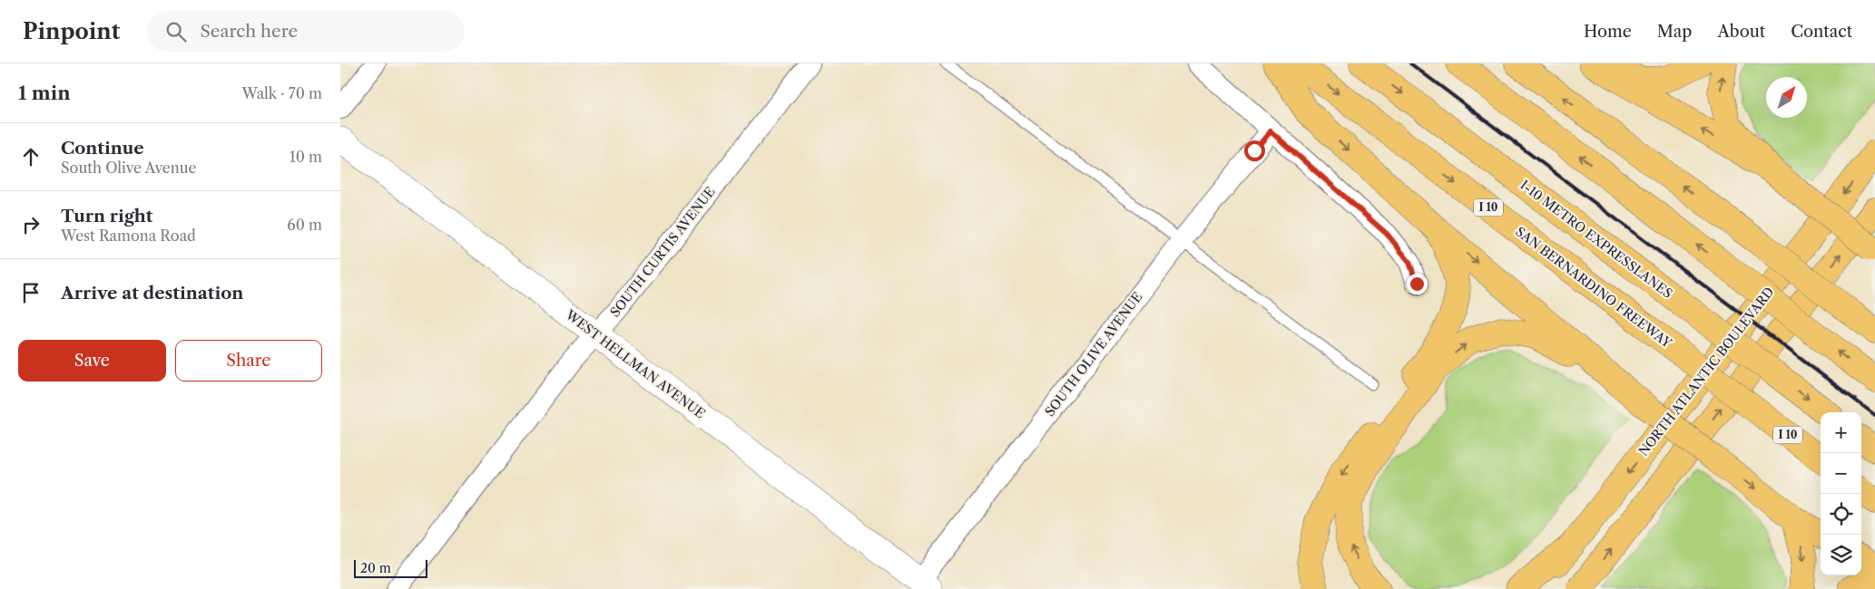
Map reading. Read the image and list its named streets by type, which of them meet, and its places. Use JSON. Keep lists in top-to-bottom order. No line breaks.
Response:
{"streets":{"main road":["I 10","I-10 METRO EXPRESSLANES","SAN BERNARDINO FREEWAY","NORTH ATLANTIC BOULEVARD"],"street":["SOUTH CURTIS AVENUE","SOUTH OLIVE AVENUE","WEST HELLMAN AVENUE"]},"crossings":[["SOUTH CURTIS AVENUE","WEST HELLMAN AVENUE"],["SOUTH OLIVE AVENUE","WEST HELLMAN AVENUE"]],"scale_bar":"20 m","north":"top right","page":{"header":"Pinpoint","search":"Search here","nav":["Home","Map","About","Contact"],"heading":["1 min","Walk · 70 m"],"list":[["Continue","South Olive Avenue","10 m"],["Turn right","West Ramona Road","60 m"],"Arrive at destination"],"buttons":["Save","Share"],"map_buttons":["+","−"],"scale":"20 m"}}
